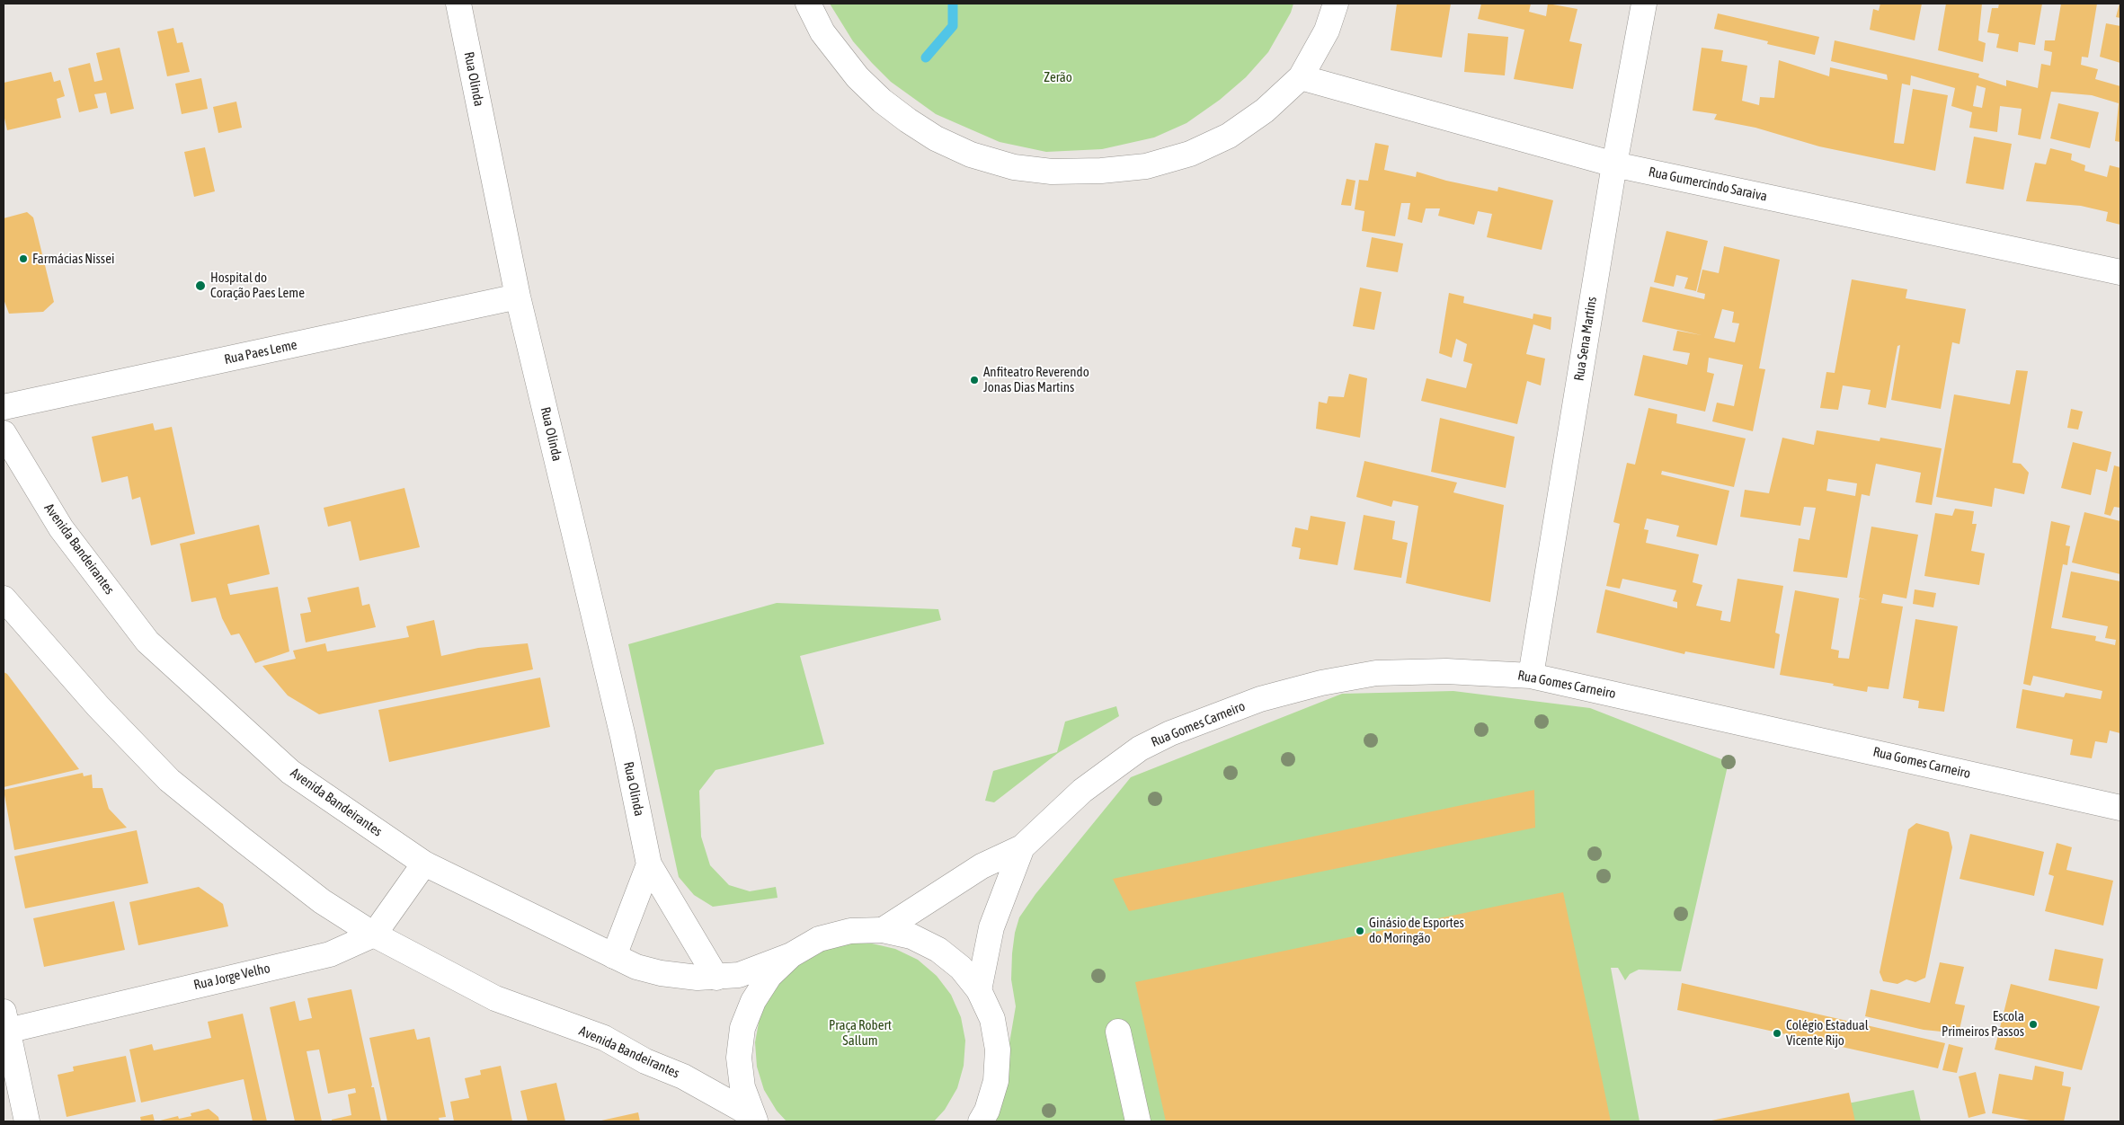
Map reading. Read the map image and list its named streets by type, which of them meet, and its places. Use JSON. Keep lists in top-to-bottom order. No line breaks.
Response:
{"streets":{"street":["Rua Olinda","Rua Gumercindo Saraiva","Rua Sena Martins","Rua Paes Leme","Avenida Bandeirantes","Rua Gomes Carneiro","Rua Jorge Velho"]},"crossings":[["Rua Olinda","Rua Paes Leme"],["Rua Olinda","Avenida Bandeirantes"],["Rua Gumercindo Saraiva","Rua Sena Martins"],["Rua Sena Martins","Rua Gomes Carneiro"],["Avenida Bandeirantes","Rua Jorge Velho"]],"parks":["Zerão","Praça Robert Sallum"],"places":["Farmácias Nissei","Hospital do Coração Paes Leme","Anfiteatro Reverendo Jonas Dias Martins","Ginásio de Esportes do Moringão","Escola Primeiros Passos","Colégio Estadual Vicente Rijo"]}
